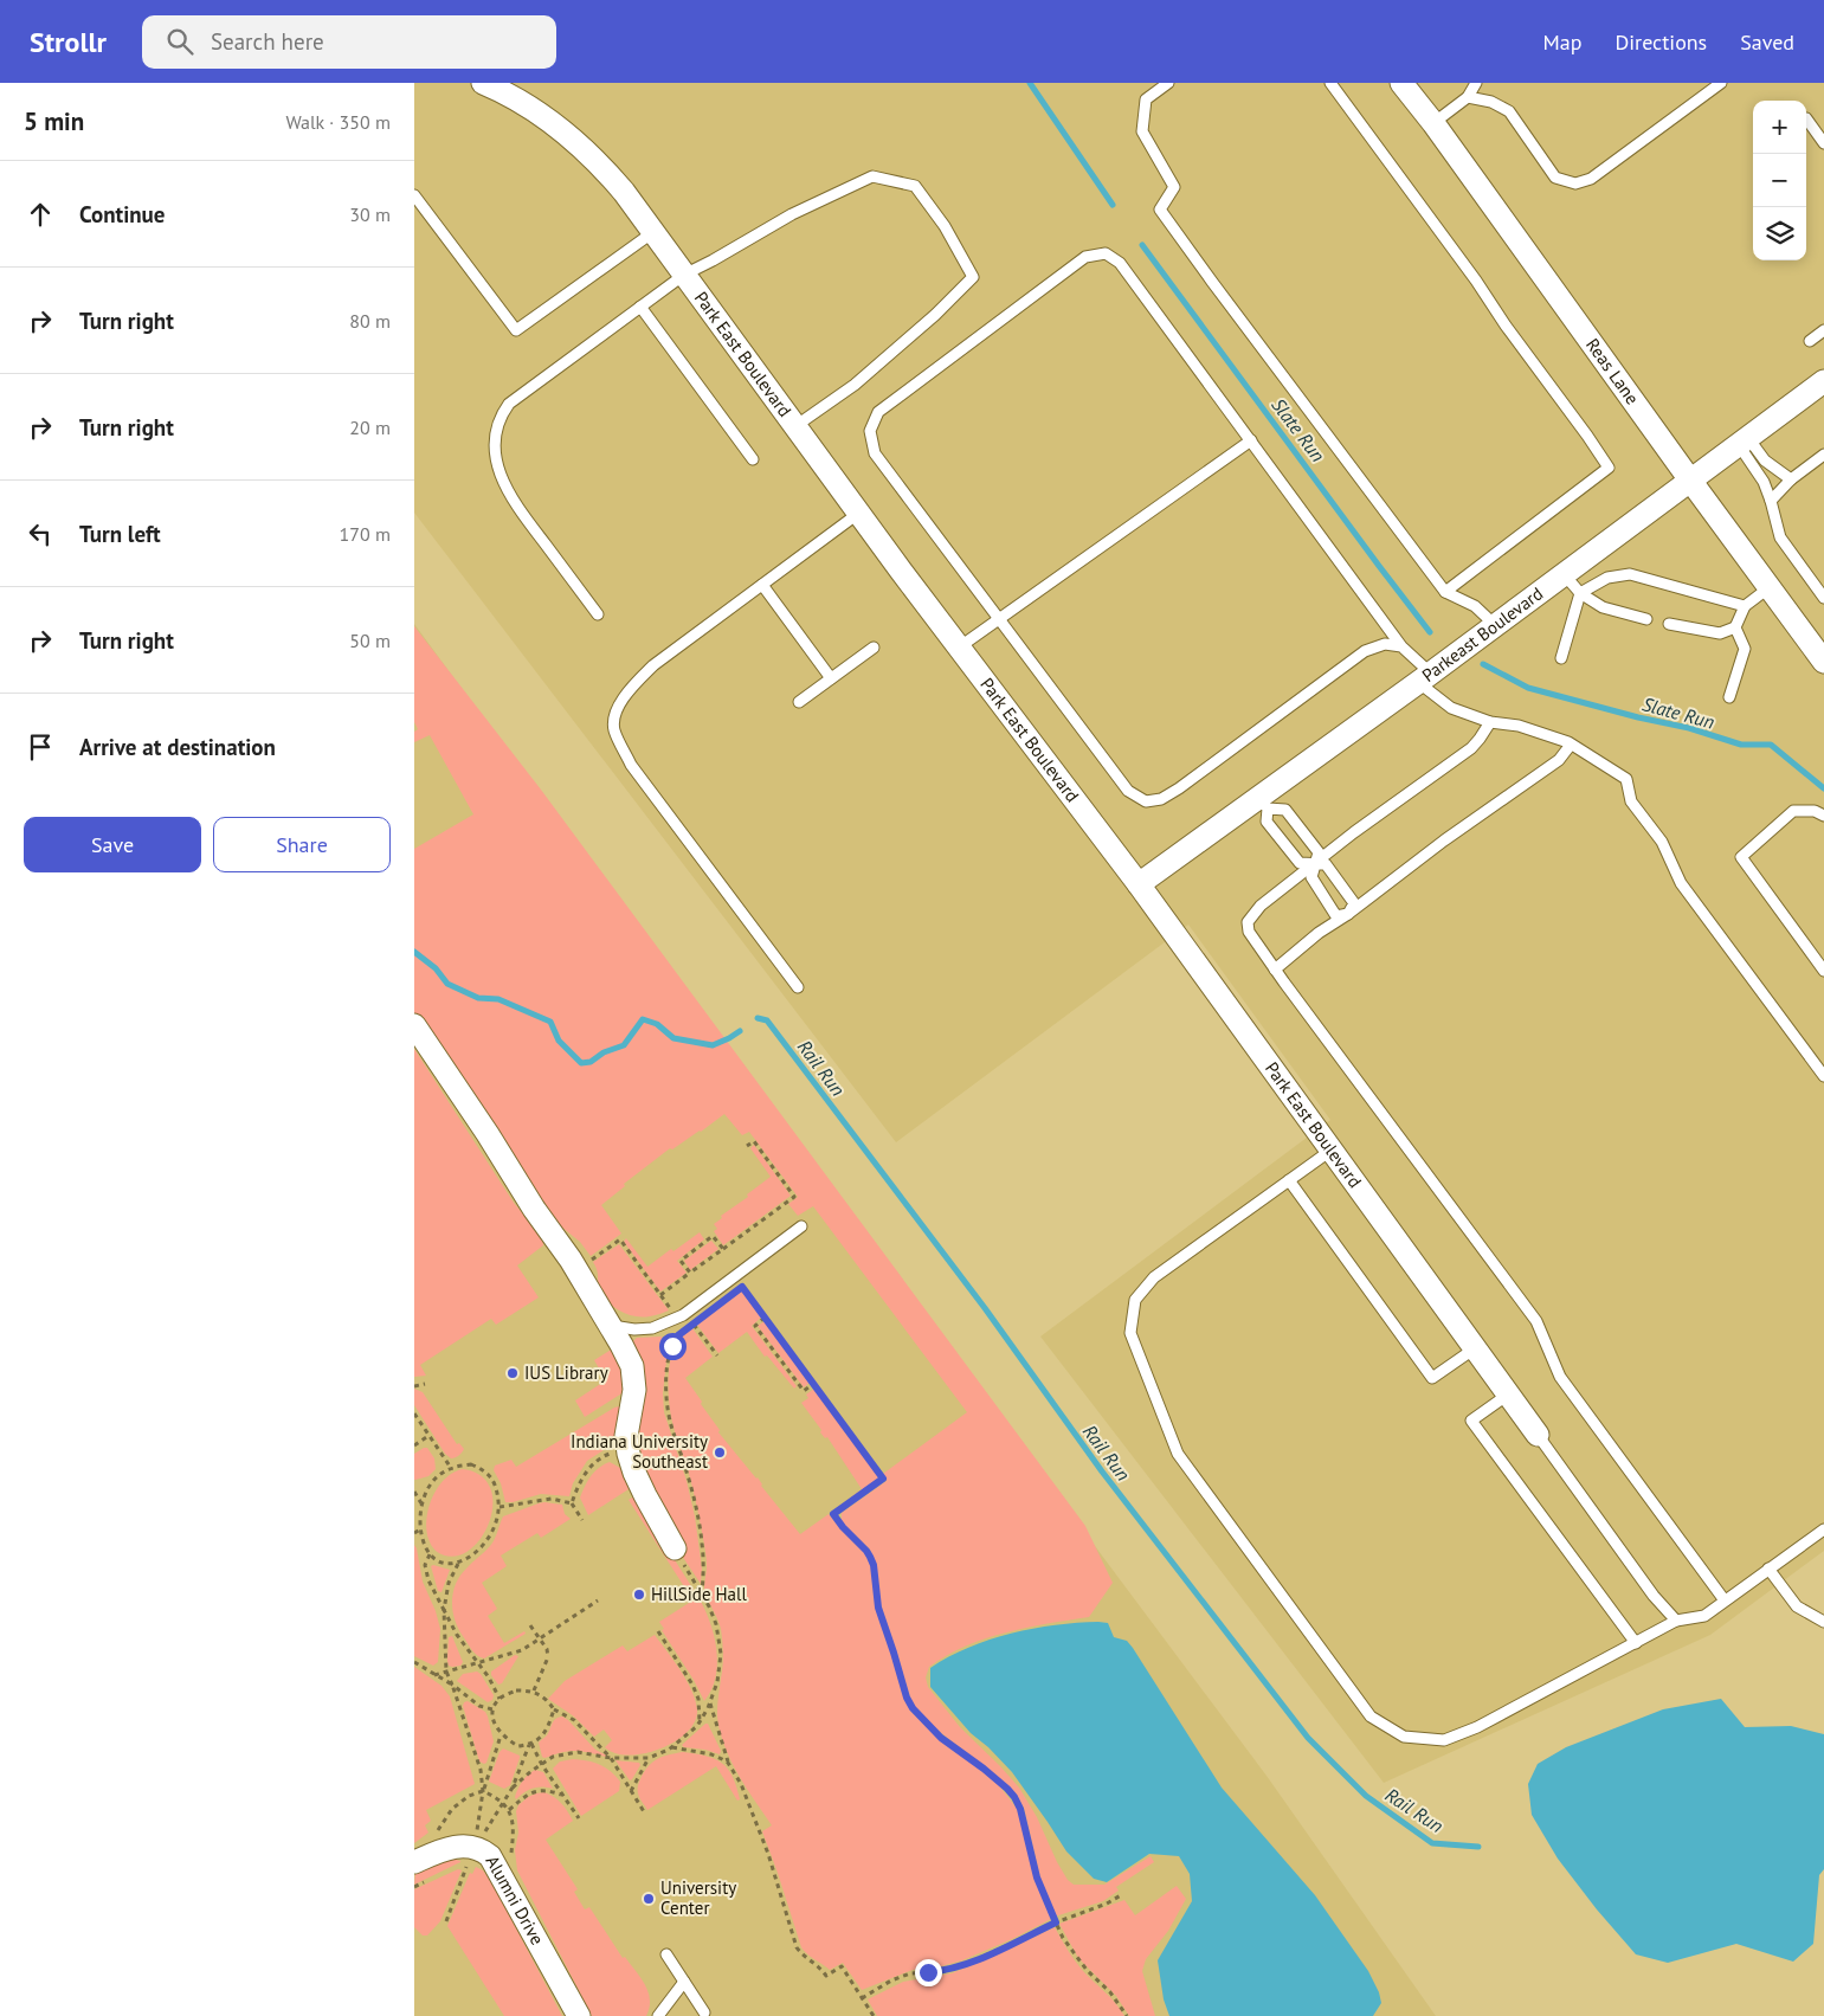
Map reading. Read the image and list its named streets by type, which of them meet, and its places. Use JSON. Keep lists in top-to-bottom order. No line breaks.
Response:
{"streets":{"street":["Park East Boulevard","Reas Lane","Parkeast Boulevard","Alumni Drive"]},"crossings":[["Park East Boulevard","Parkeast Boulevard"],["Reas Lane","Parkeast Boulevard"]],"water":["Slate Run","Rail Run"],"places":["IUS Library","Indiana University Southeast","HillSide Hall","University Center"],"page":{"header":"Strollr","search":"Search here","nav":["Map","Directions","Saved"],"heading":["5 min","Walk · 350 m"],"map_buttons":["+","−"],"list":[["Continue","30 m"],["Turn right","80 m"],["Turn right","20 m"],["Turn left","170 m"],["Turn right","50 m"],"Arrive at destination"],"buttons":["Save","Share"]}}
